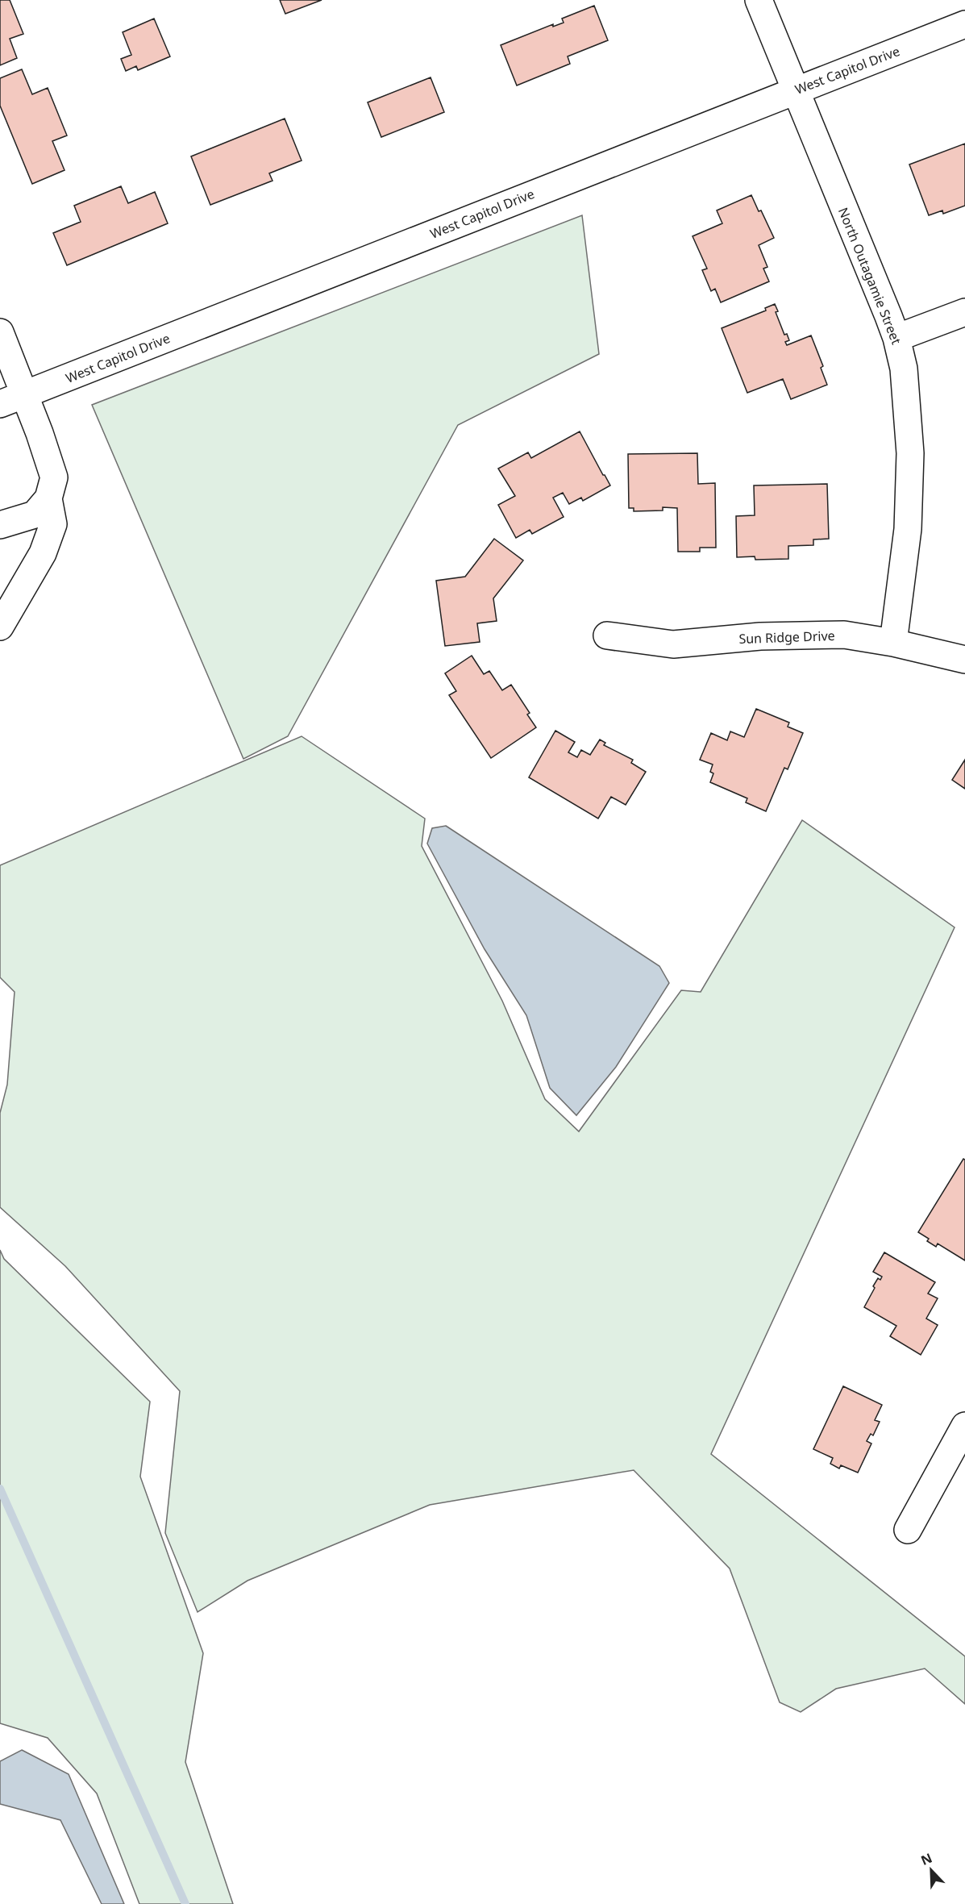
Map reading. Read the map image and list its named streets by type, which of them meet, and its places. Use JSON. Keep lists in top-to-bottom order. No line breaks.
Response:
{"streets":{"street":["West Capitol Drive","North Outagamie Street","Sun Ridge Drive"]},"crossings":[["West Capitol Drive","North Outagamie Street"],["North Outagamie Street","Sun Ridge Drive"]],"north":"top left"}
